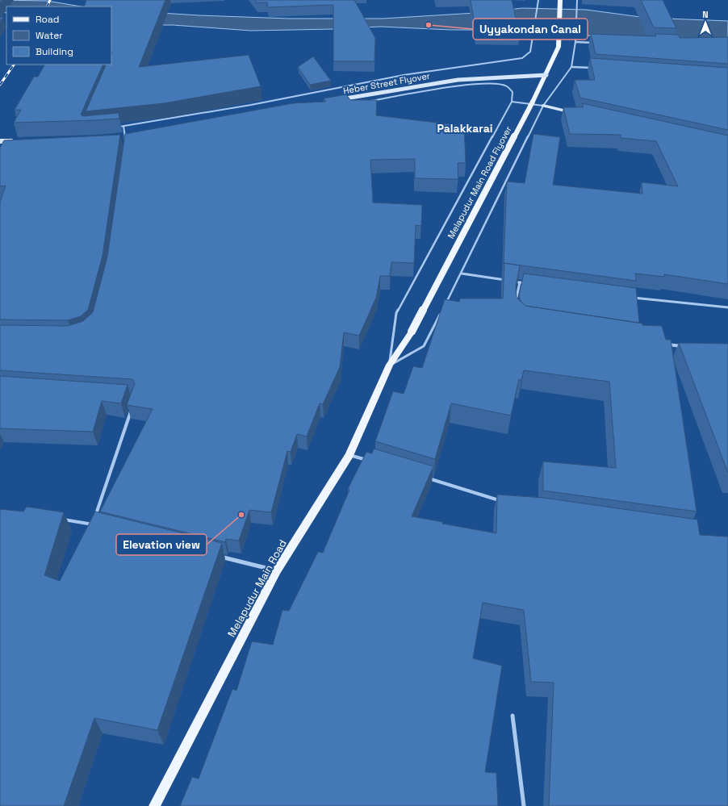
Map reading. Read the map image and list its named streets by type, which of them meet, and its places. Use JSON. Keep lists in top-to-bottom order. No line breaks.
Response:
{"streets":{"main road":["Melapudur Main Road Flyover","Melapudur Main Road"],"street":["Heber Street Flyover"]},"crossings":[["Heber Street Flyover","Melapudur Main Road Flyover"],["Melapudur Main Road Flyover","Melapudur Main Road"]],"districts":["Palakkarai"],"places":["Uyyakondan Canal","Elevation view"],"legend":["Road","Water","Building"],"north":"top"}
